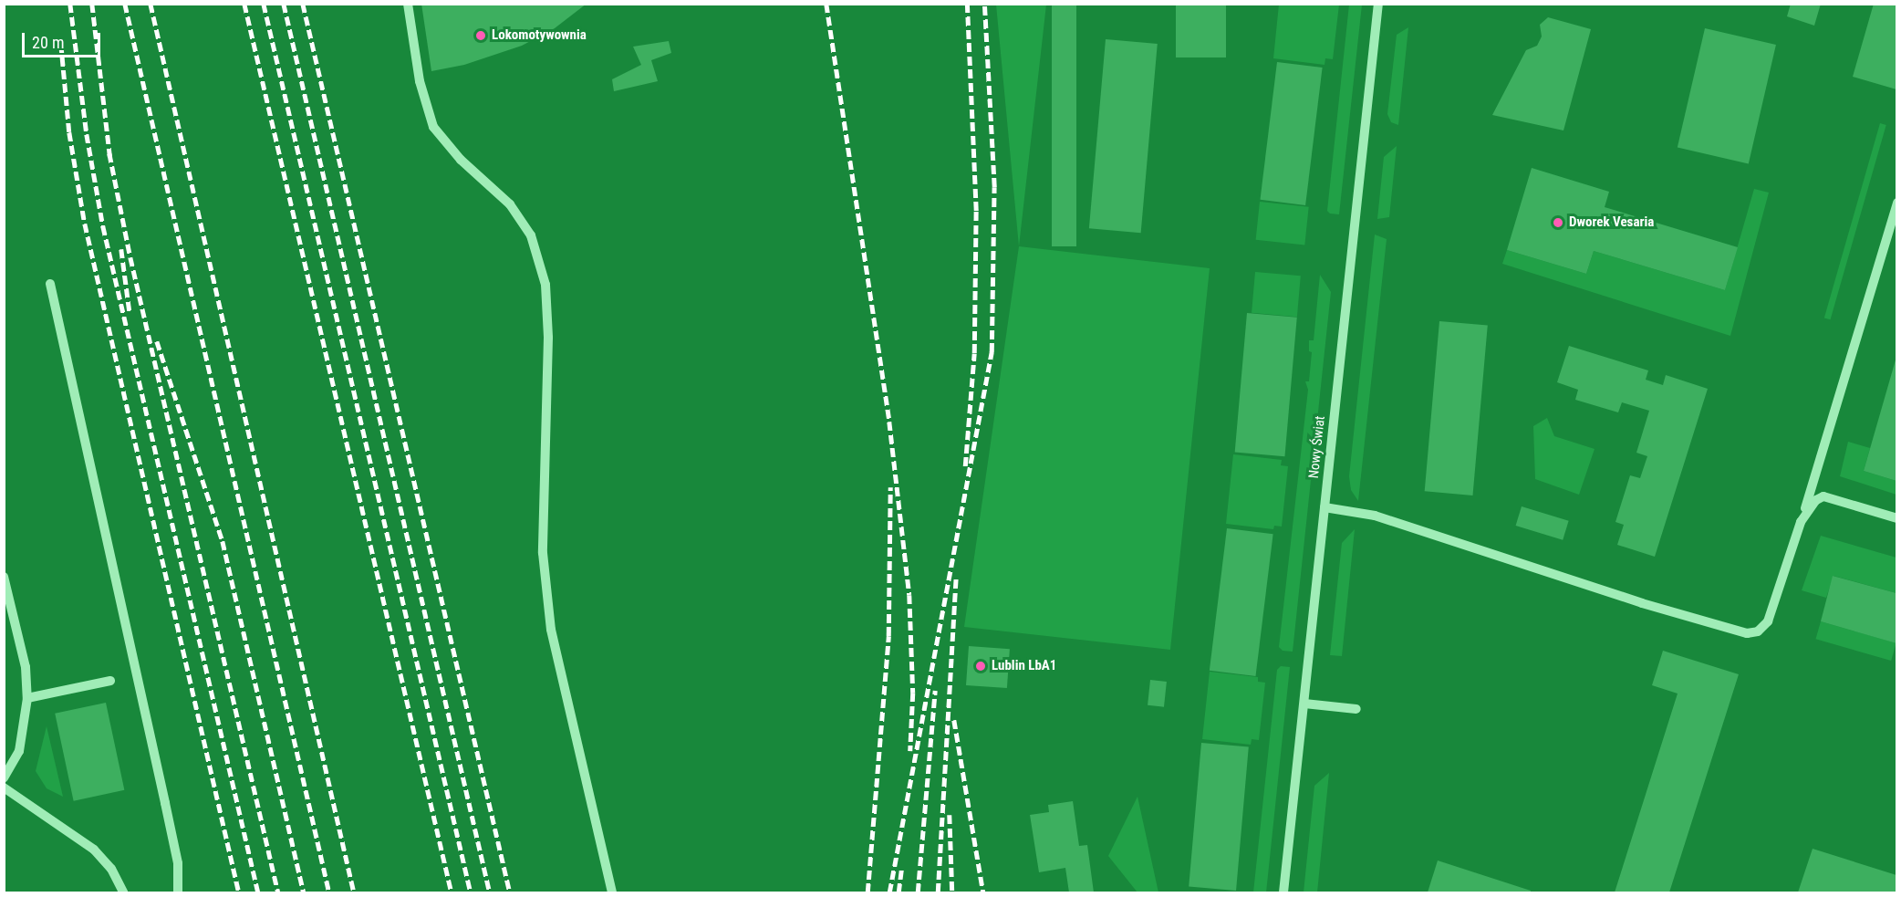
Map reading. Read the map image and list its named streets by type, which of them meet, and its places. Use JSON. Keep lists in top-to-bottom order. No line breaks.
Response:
{"streets":{"street":["Nowy Świat"]},"places":["Lokomotywownia","Dworek Vesaria","Lublin LbA1"],"scale_bar":"20 m"}
